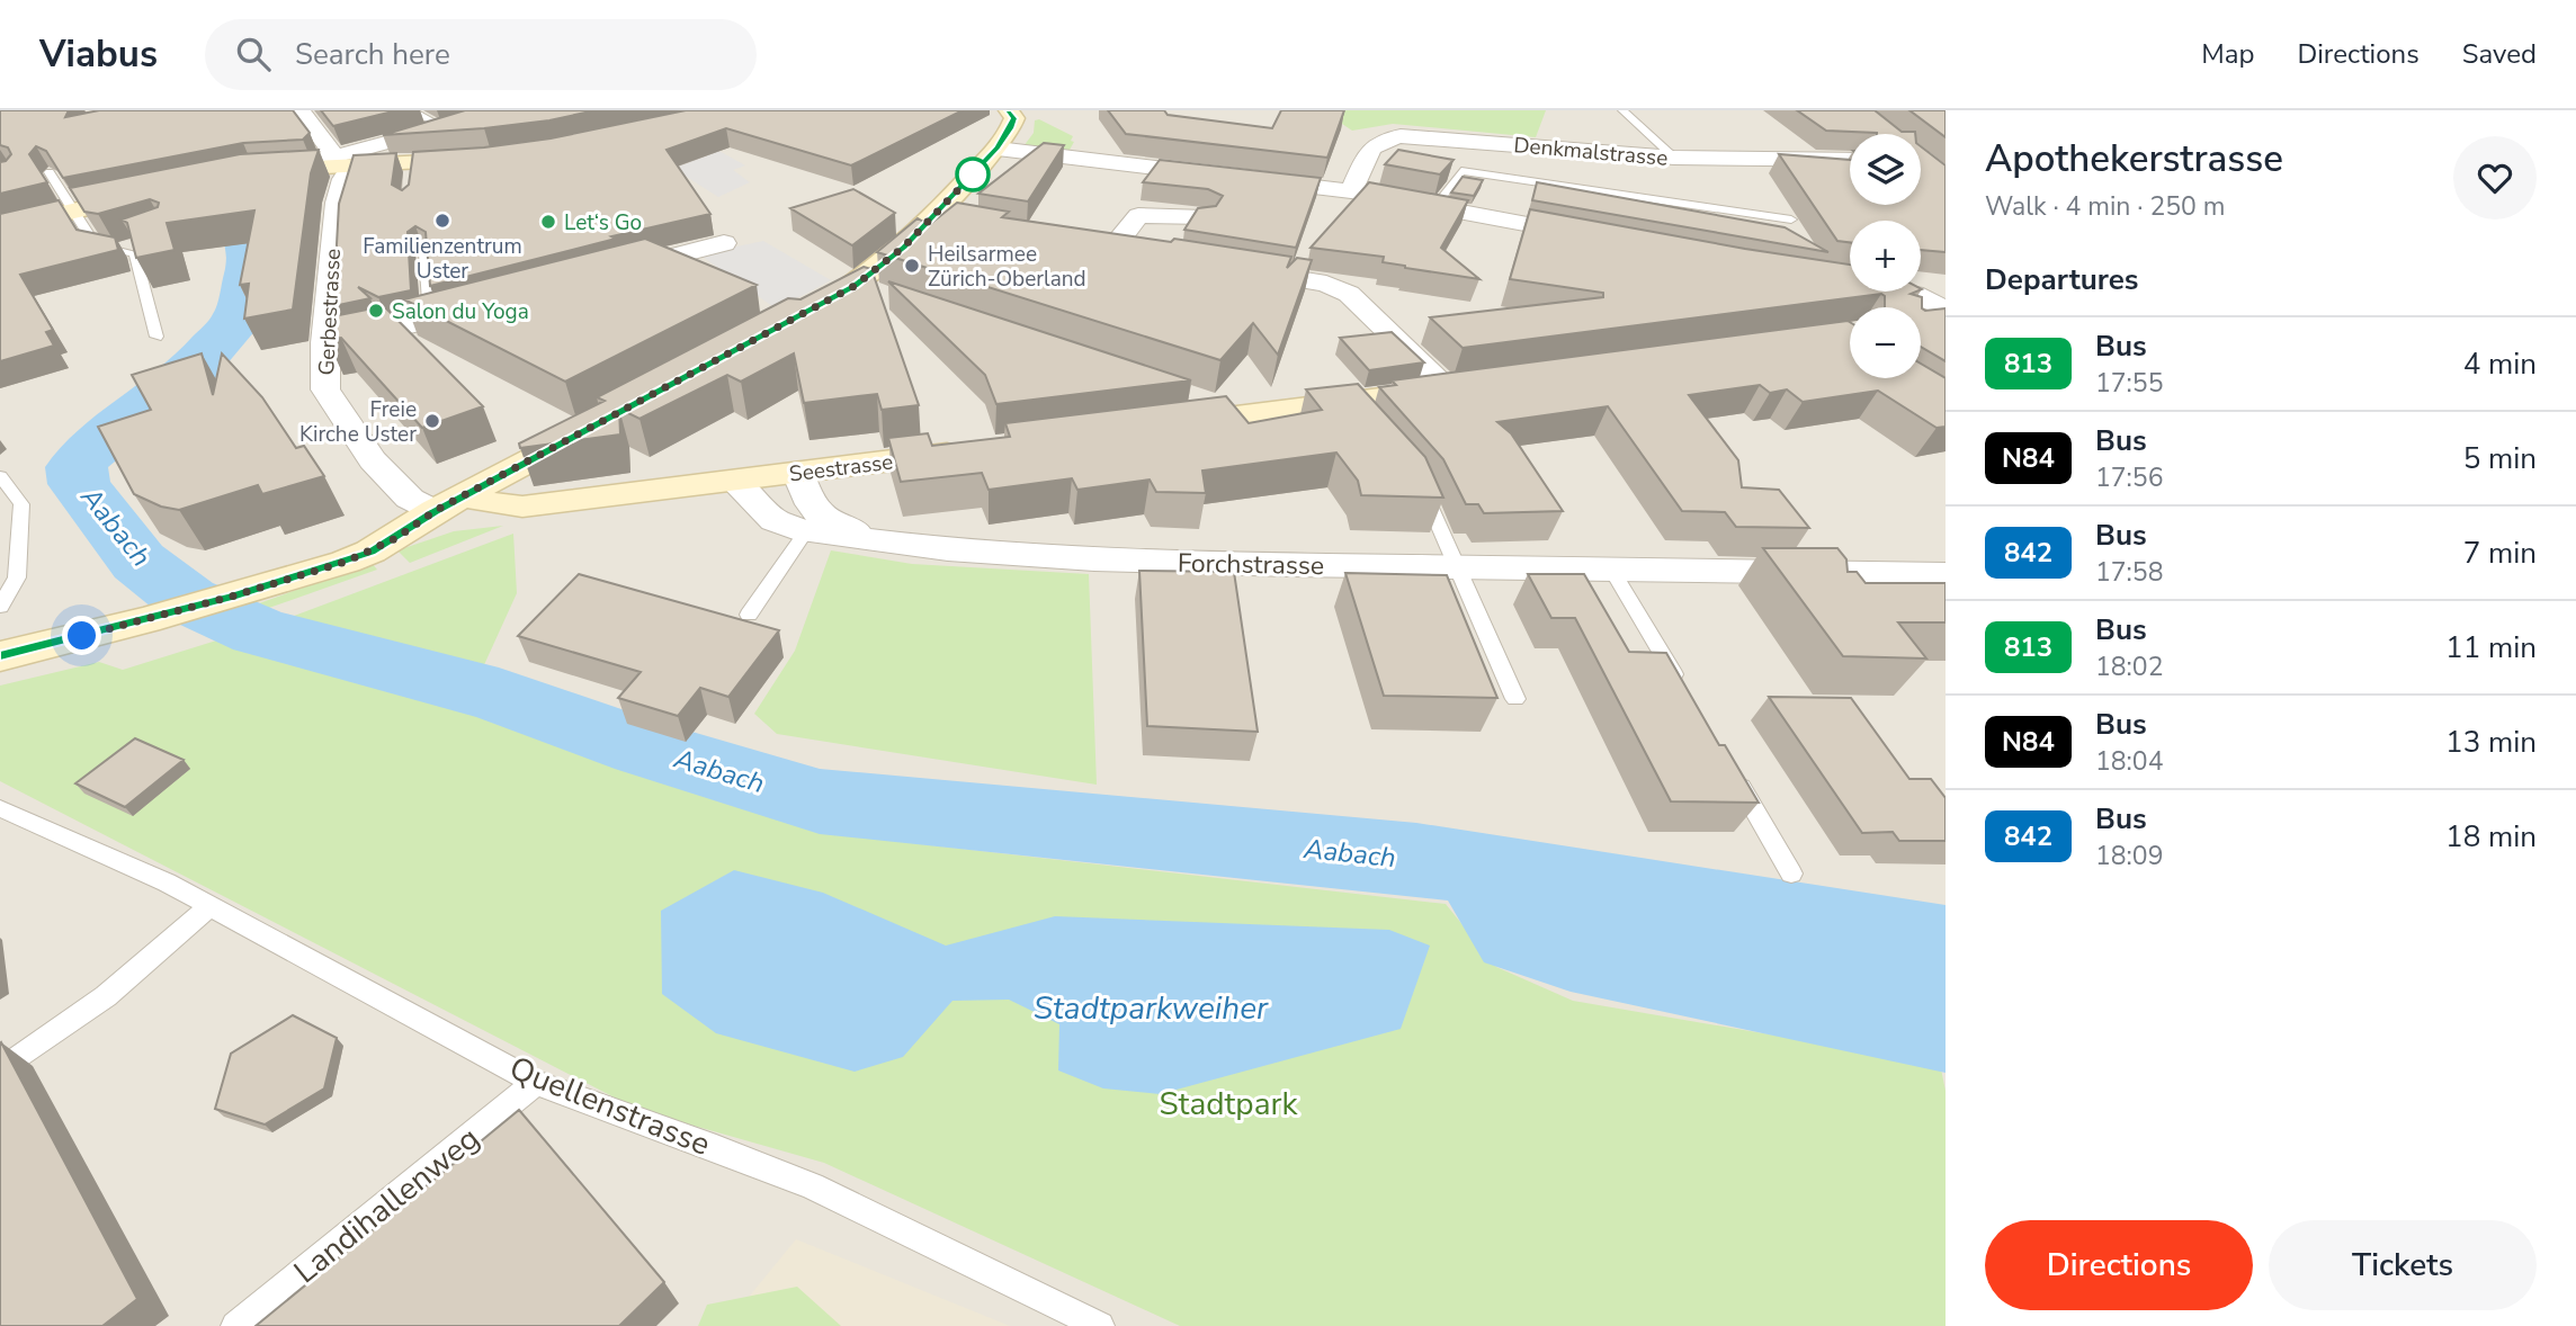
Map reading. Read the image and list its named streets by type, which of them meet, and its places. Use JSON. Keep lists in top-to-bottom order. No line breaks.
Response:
{"streets":{"street":["Denkmalstrasse","Gerbestrasse","Seestrasse","Forchstrasse"],"lane":["Quellenstrasse","Landihallenweg"]},"crossings":[["Gerbestrasse","Seestrasse"],["Seestrasse","Forchstrasse"],["Quellenstrasse","Landihallenweg"]],"water":["Aabach","Stadtparkweiher"],"parks":["Stadtpark"],"places":["Familienzentrum Uster","Let‘s Go","Heilsarmee Zürich-Oberland","Salon du Yoga","Freie Kirche Uster"],"lines":["bus line 813"],"page":{"header":"Viabus","search":"Search here","nav":["Map","Directions","Saved"],"heading":[["Apothekerstrasse","Walk · 4 min · 250 m"],"Departures"],"map_buttons":["+","−"],"list":[{"mark":"813","name":"Bus","note":"17:55","value":"4 min"},{"mark":"N84","name":"Bus","note":"17:56","value":"5 min"},{"mark":"842","name":"Bus","note":"17:58","value":"7 min"},{"mark":"813","name":"Bus","note":"18:02","value":"11 min"},{"mark":"N84","name":"Bus","note":"18:04","value":"13 min"},{"mark":"842","name":"Bus","note":"18:09","value":"18 min"}],"buttons":["Directions","Tickets"]}}
